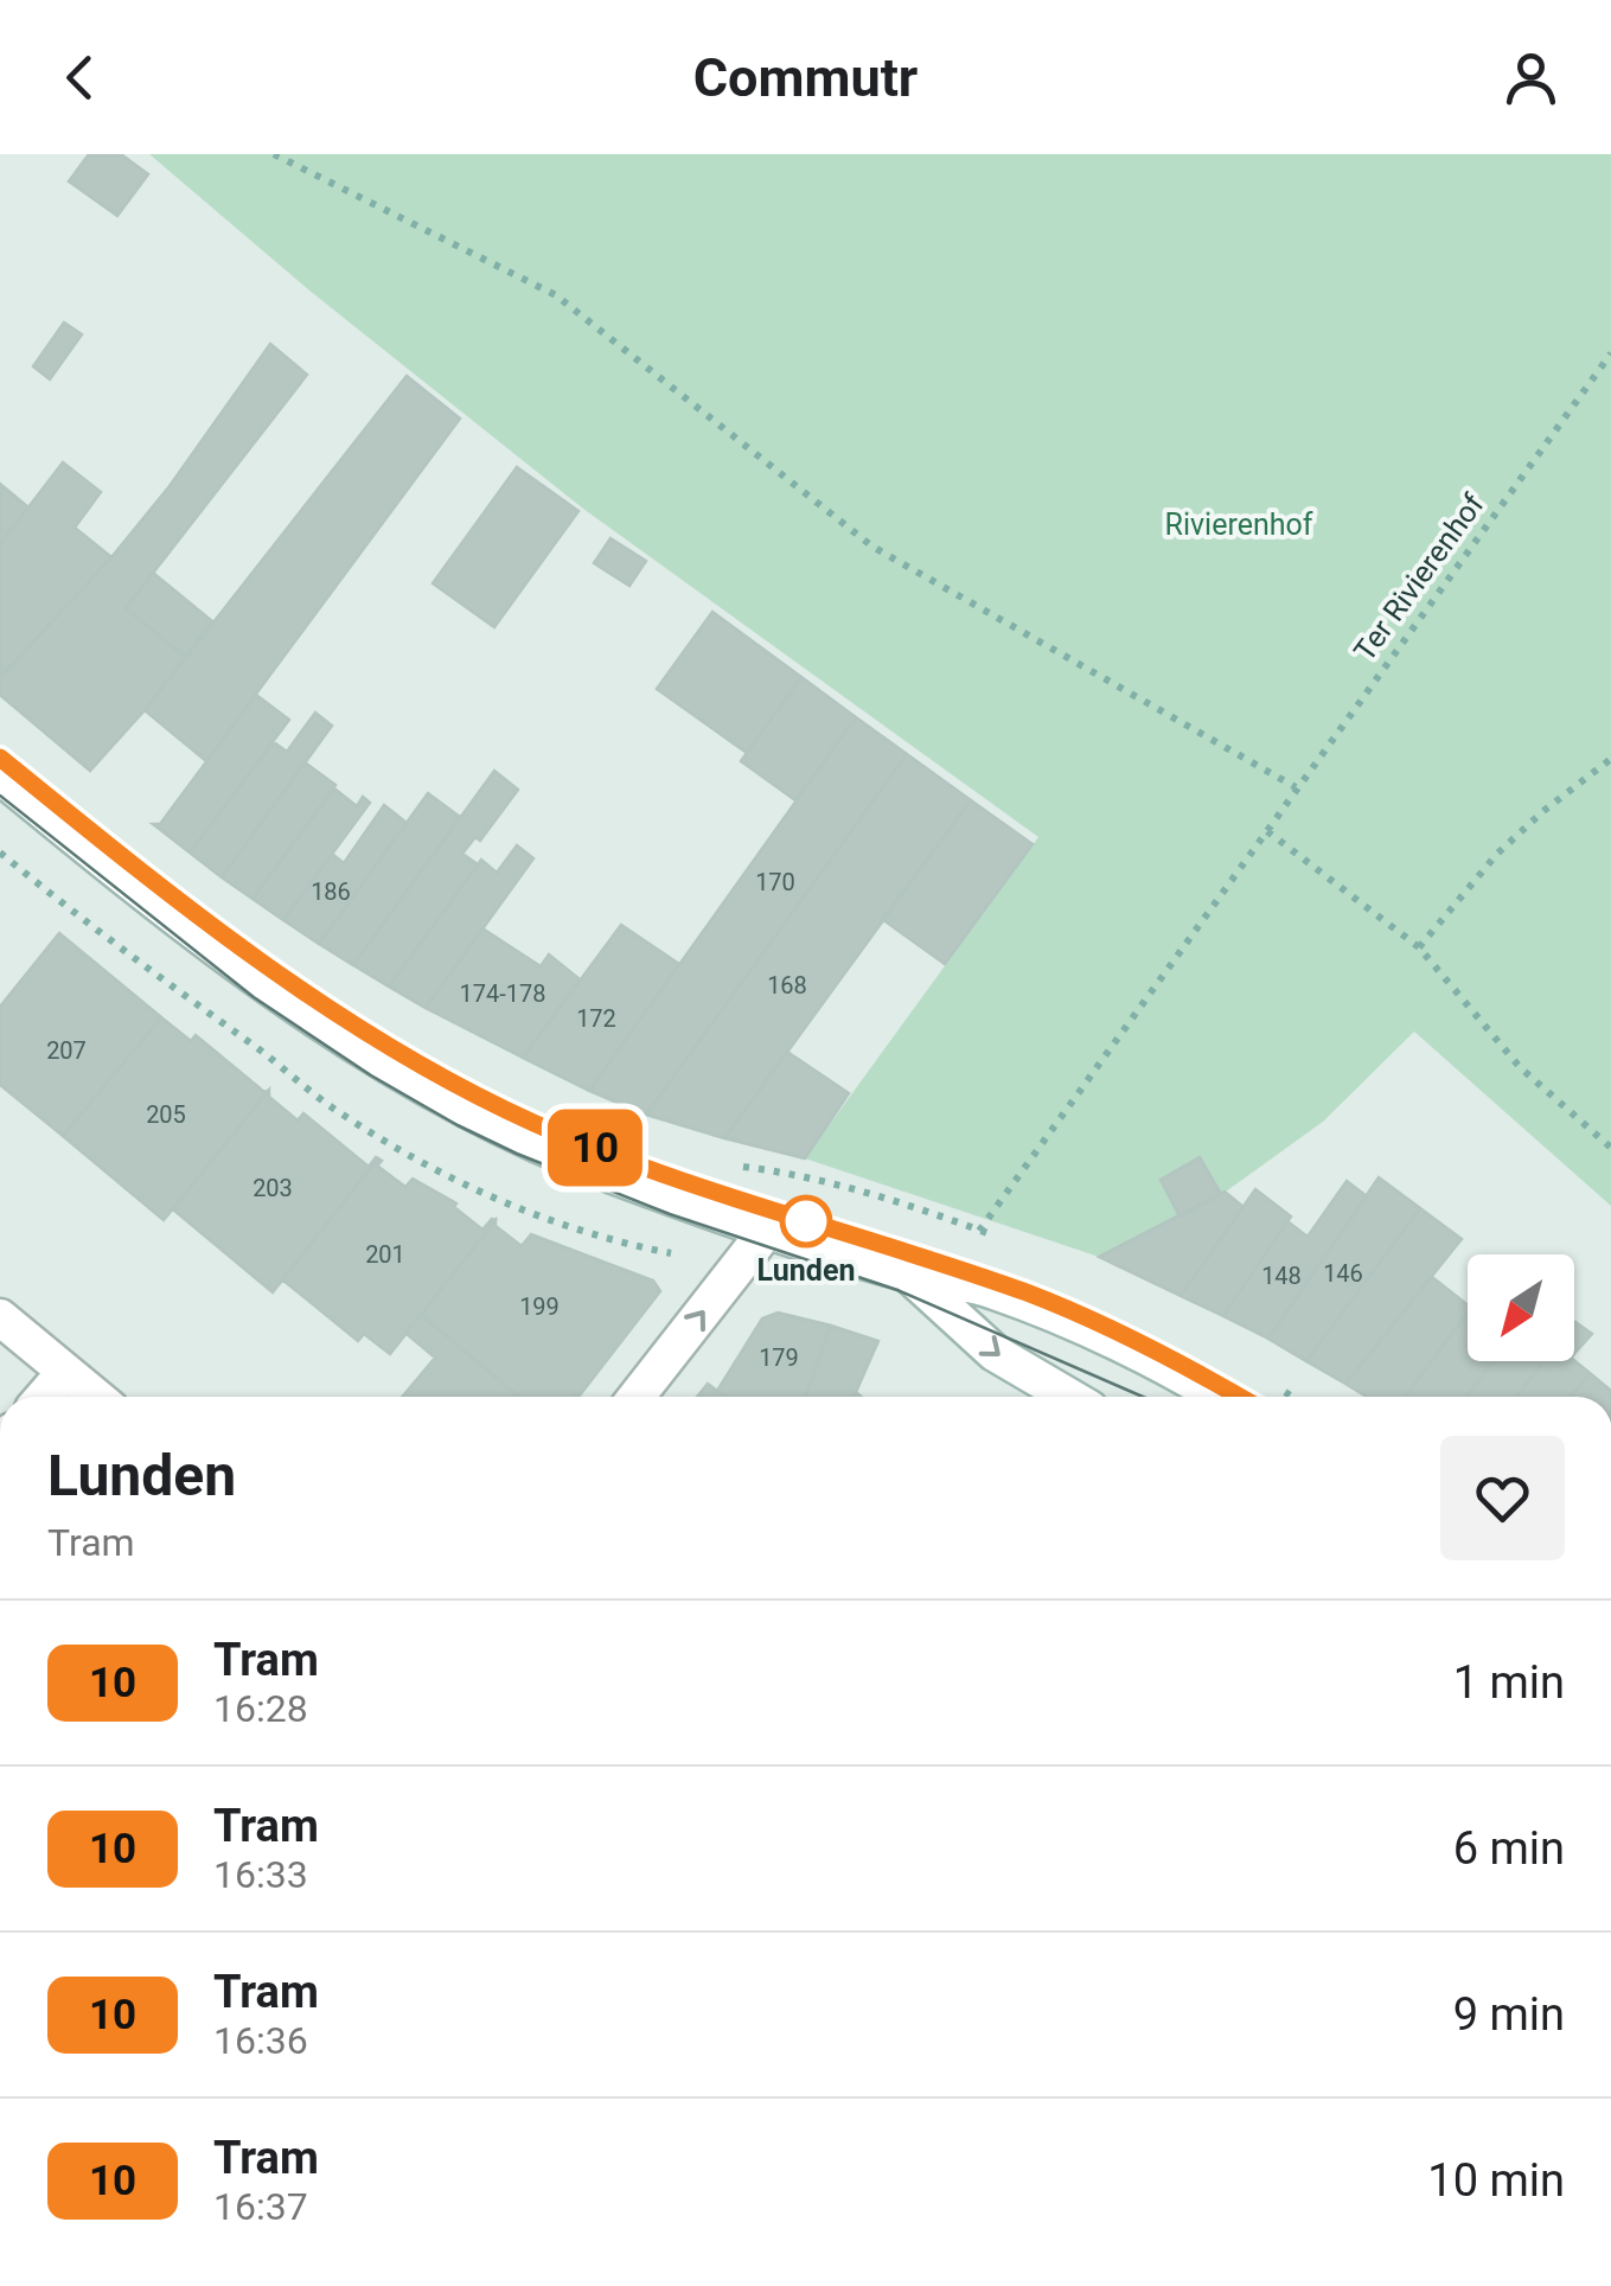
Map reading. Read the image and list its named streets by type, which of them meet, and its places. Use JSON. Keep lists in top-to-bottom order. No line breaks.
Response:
{"streets":{"path":["Ter Rivierenhof"]},"parks":["Rivierenhof"],"places":["Lunden"],"lines":["tram line 10"],"house_numbers":["170","186","168","174-178","172","207","205","203","201","146","148","199","179"],"north":"bottom left","page":{"header":"Commutr","on_map":"10","heading":["Lunden","Tram"],"list":[{"mark":"10","name":"Tram","note":"16:28","value":"1 min"},{"mark":"10","name":"Tram","note":"16:33","value":"6 min"},{"mark":"10","name":"Tram","note":"16:36","value":"9 min"},{"mark":"10","name":"Tram","note":"16:37","value":"10 min"}]}}
